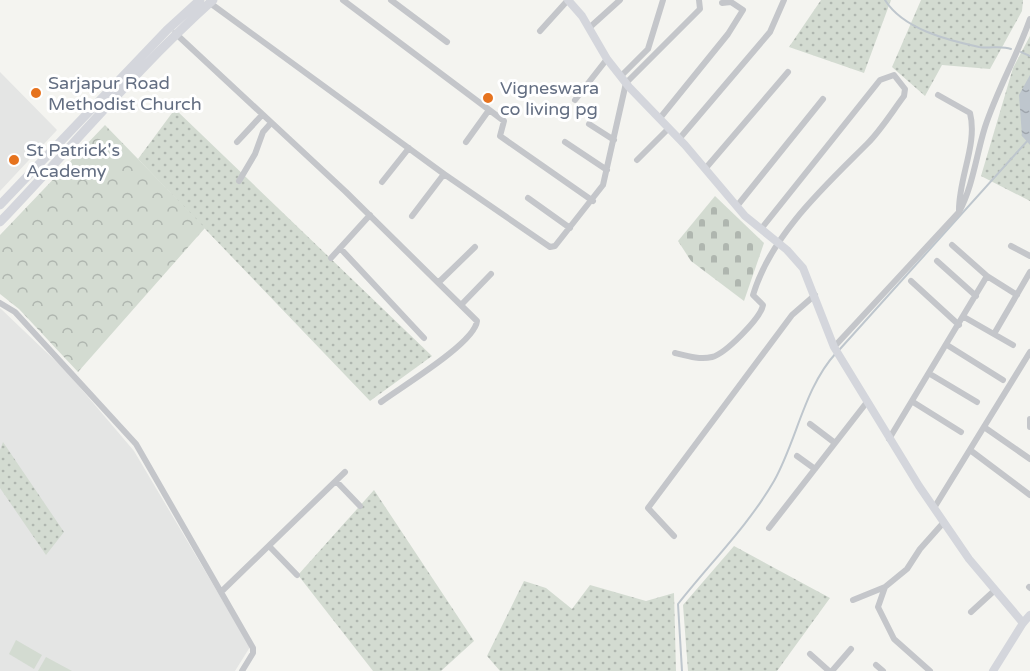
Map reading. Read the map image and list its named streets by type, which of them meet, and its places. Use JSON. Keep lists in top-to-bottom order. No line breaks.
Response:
{"places":["Sarjapur Road Methodist Church","Vigneswara co living pg","St Patrick's Academy"]}
